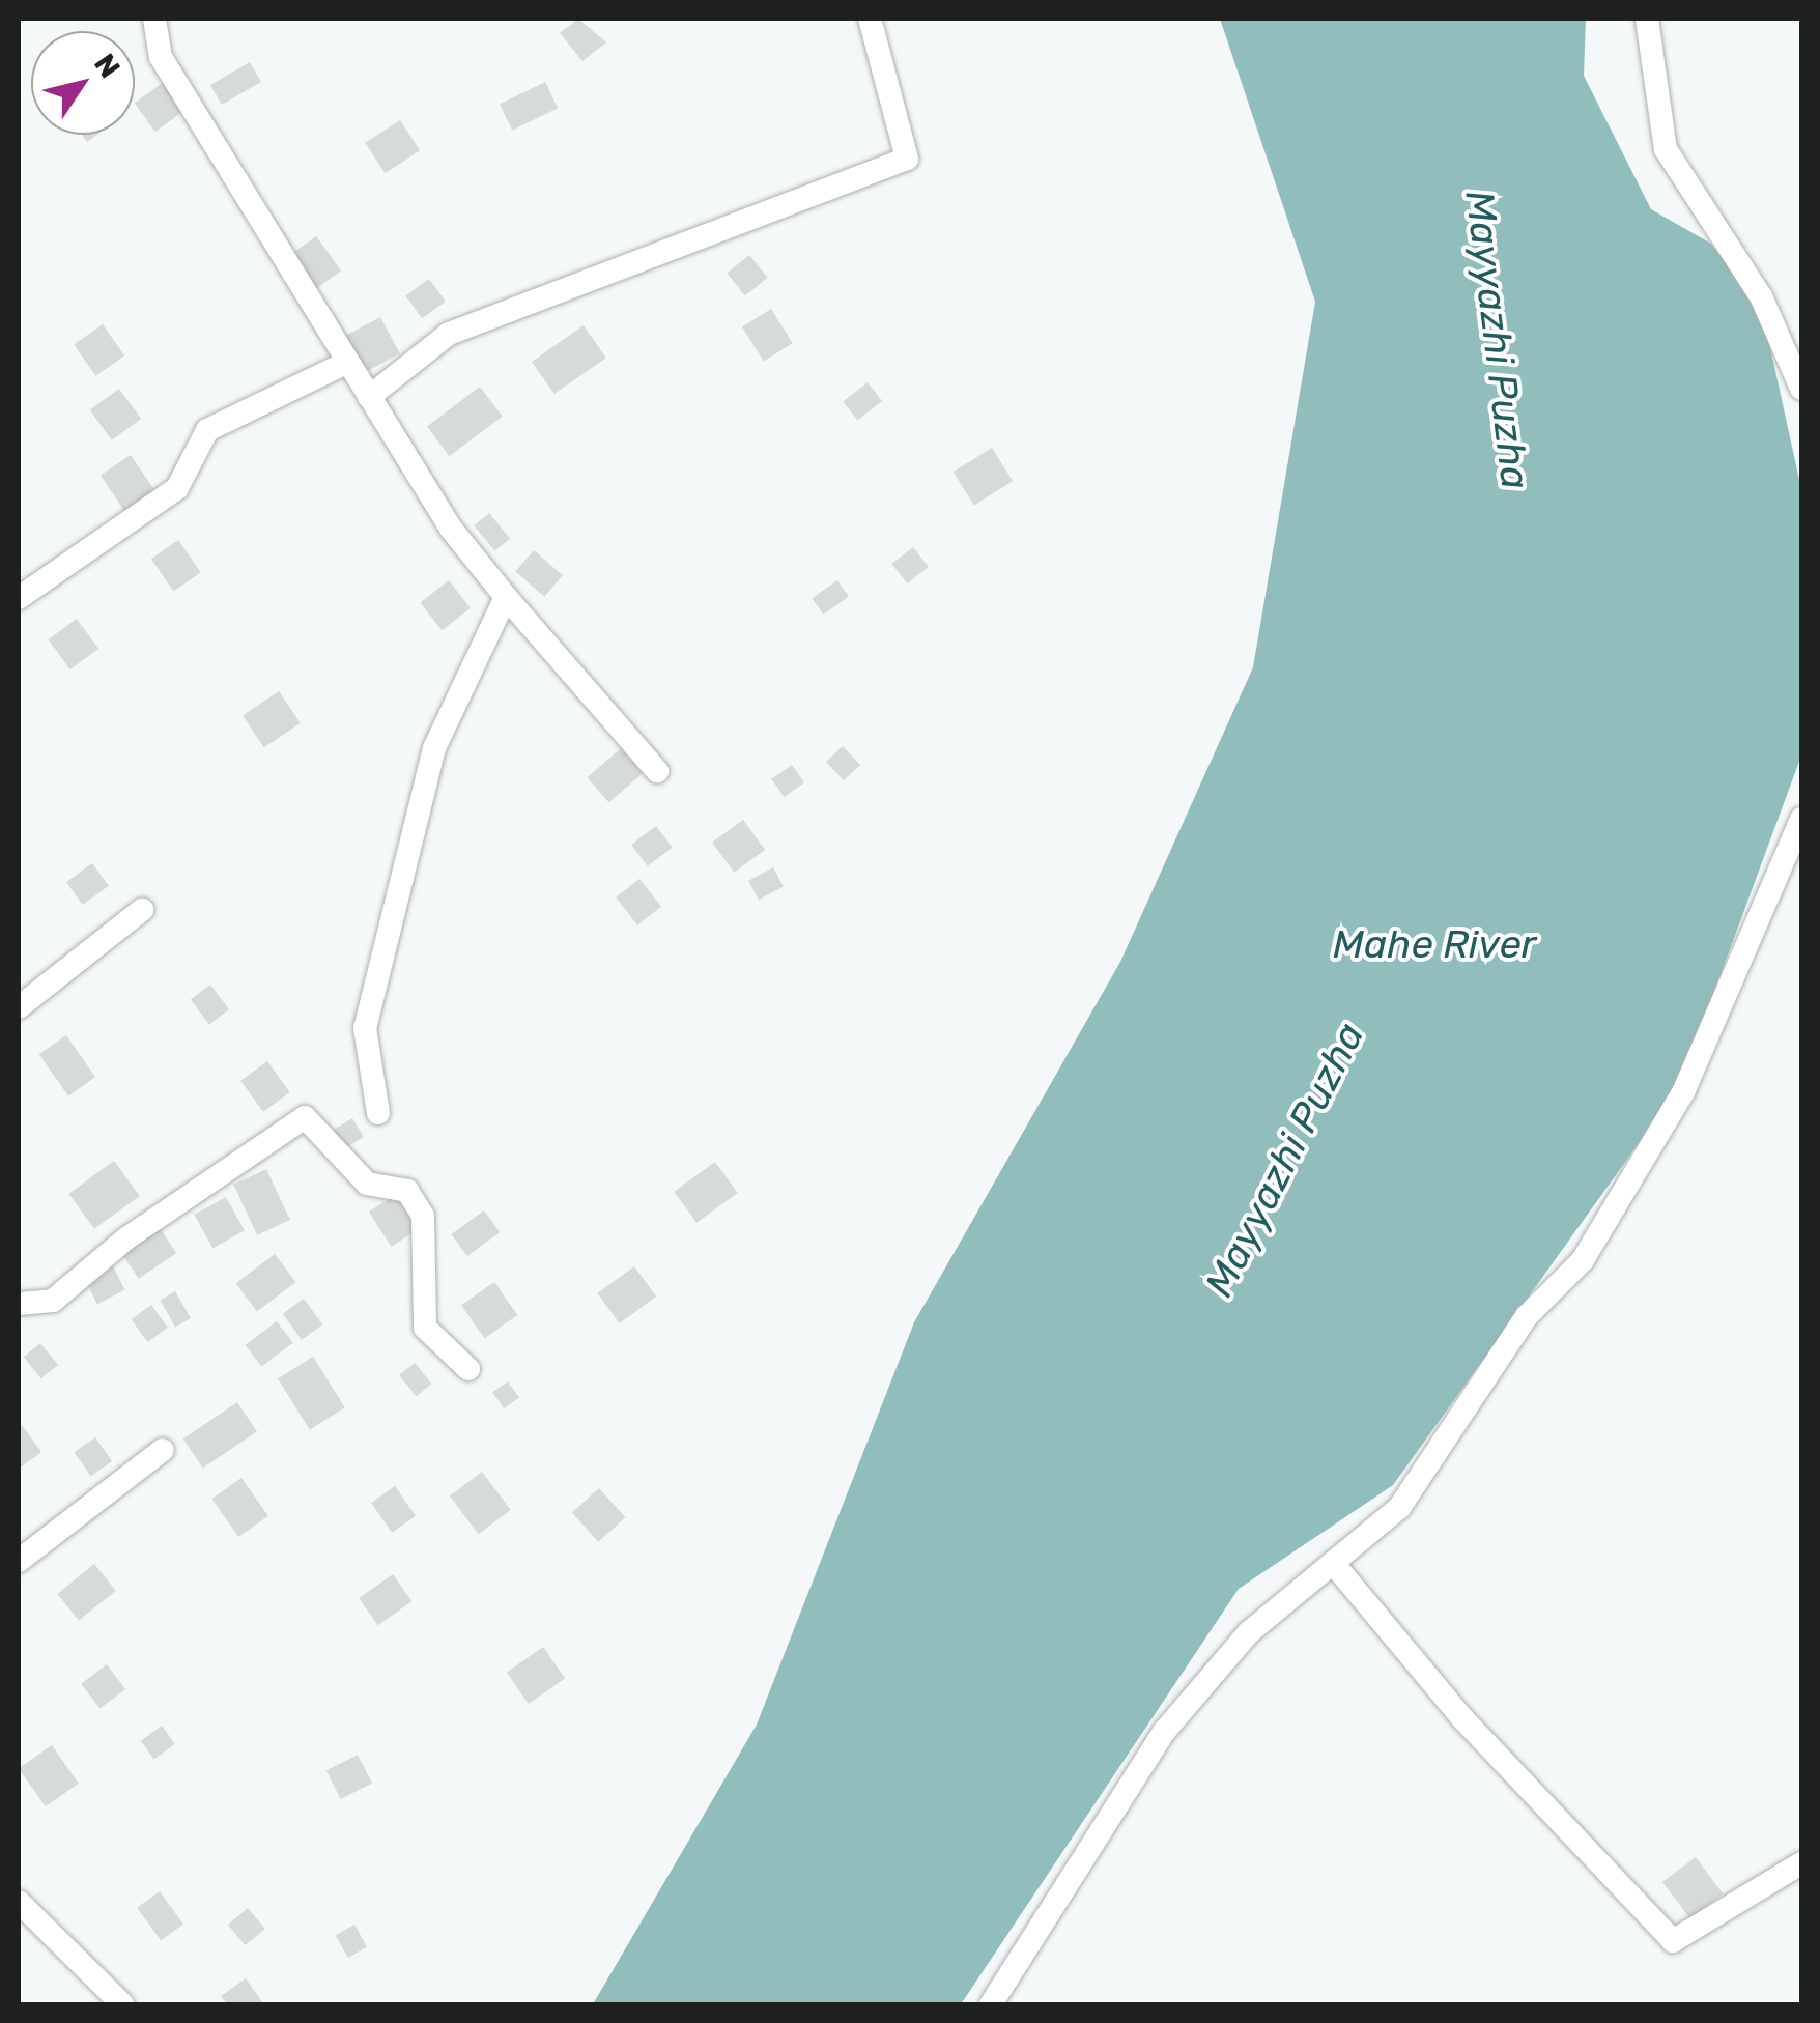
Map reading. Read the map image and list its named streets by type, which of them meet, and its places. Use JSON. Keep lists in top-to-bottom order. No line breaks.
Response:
{"water":["Mayyazhi Puzha","Mahe River"],"north":"top right"}
